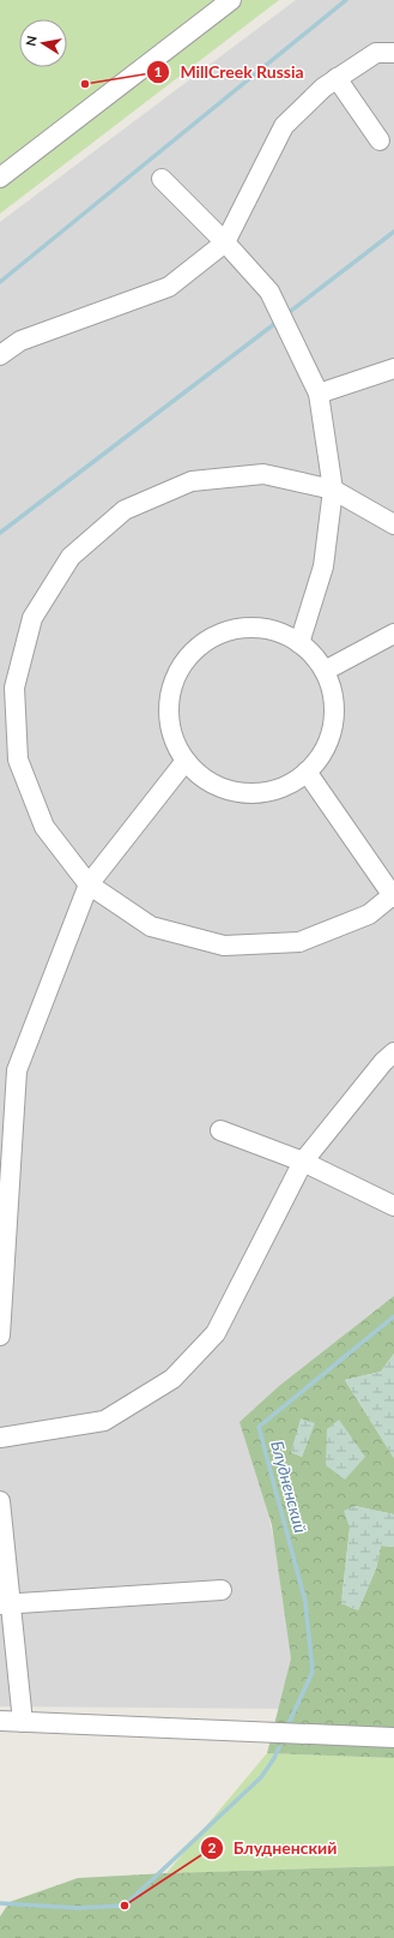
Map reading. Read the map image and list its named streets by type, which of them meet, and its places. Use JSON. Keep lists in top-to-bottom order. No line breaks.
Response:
{"water":["Блудненский"],"places":["MillCreek Russia","Блудненский"],"north":"left"}
